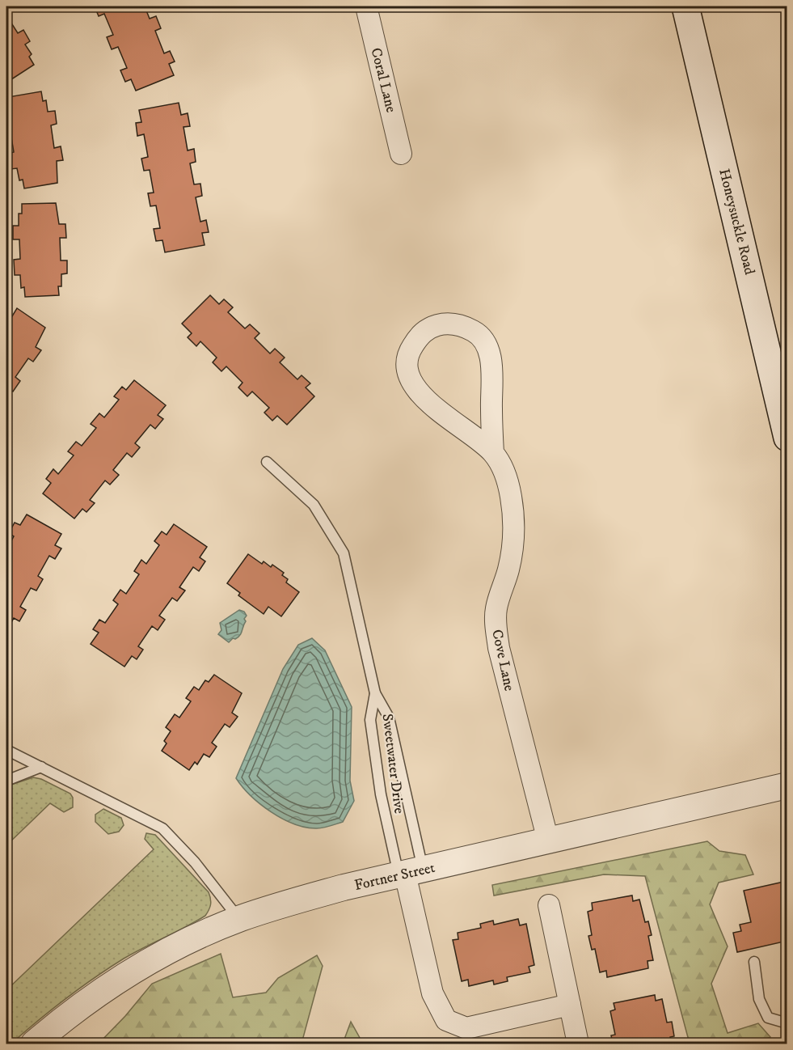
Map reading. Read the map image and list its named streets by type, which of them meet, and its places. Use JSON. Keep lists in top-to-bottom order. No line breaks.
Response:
{"streets":{"main road":["Honeysuckle Road"],"street":["Coral Lane","Cove Lane","Fortner Street"],"lane":["Sweetwater Drive"]},"crossings":[["Cove Lane","Fortner Street"],["Sweetwater Drive","Fortner Street"]]}
